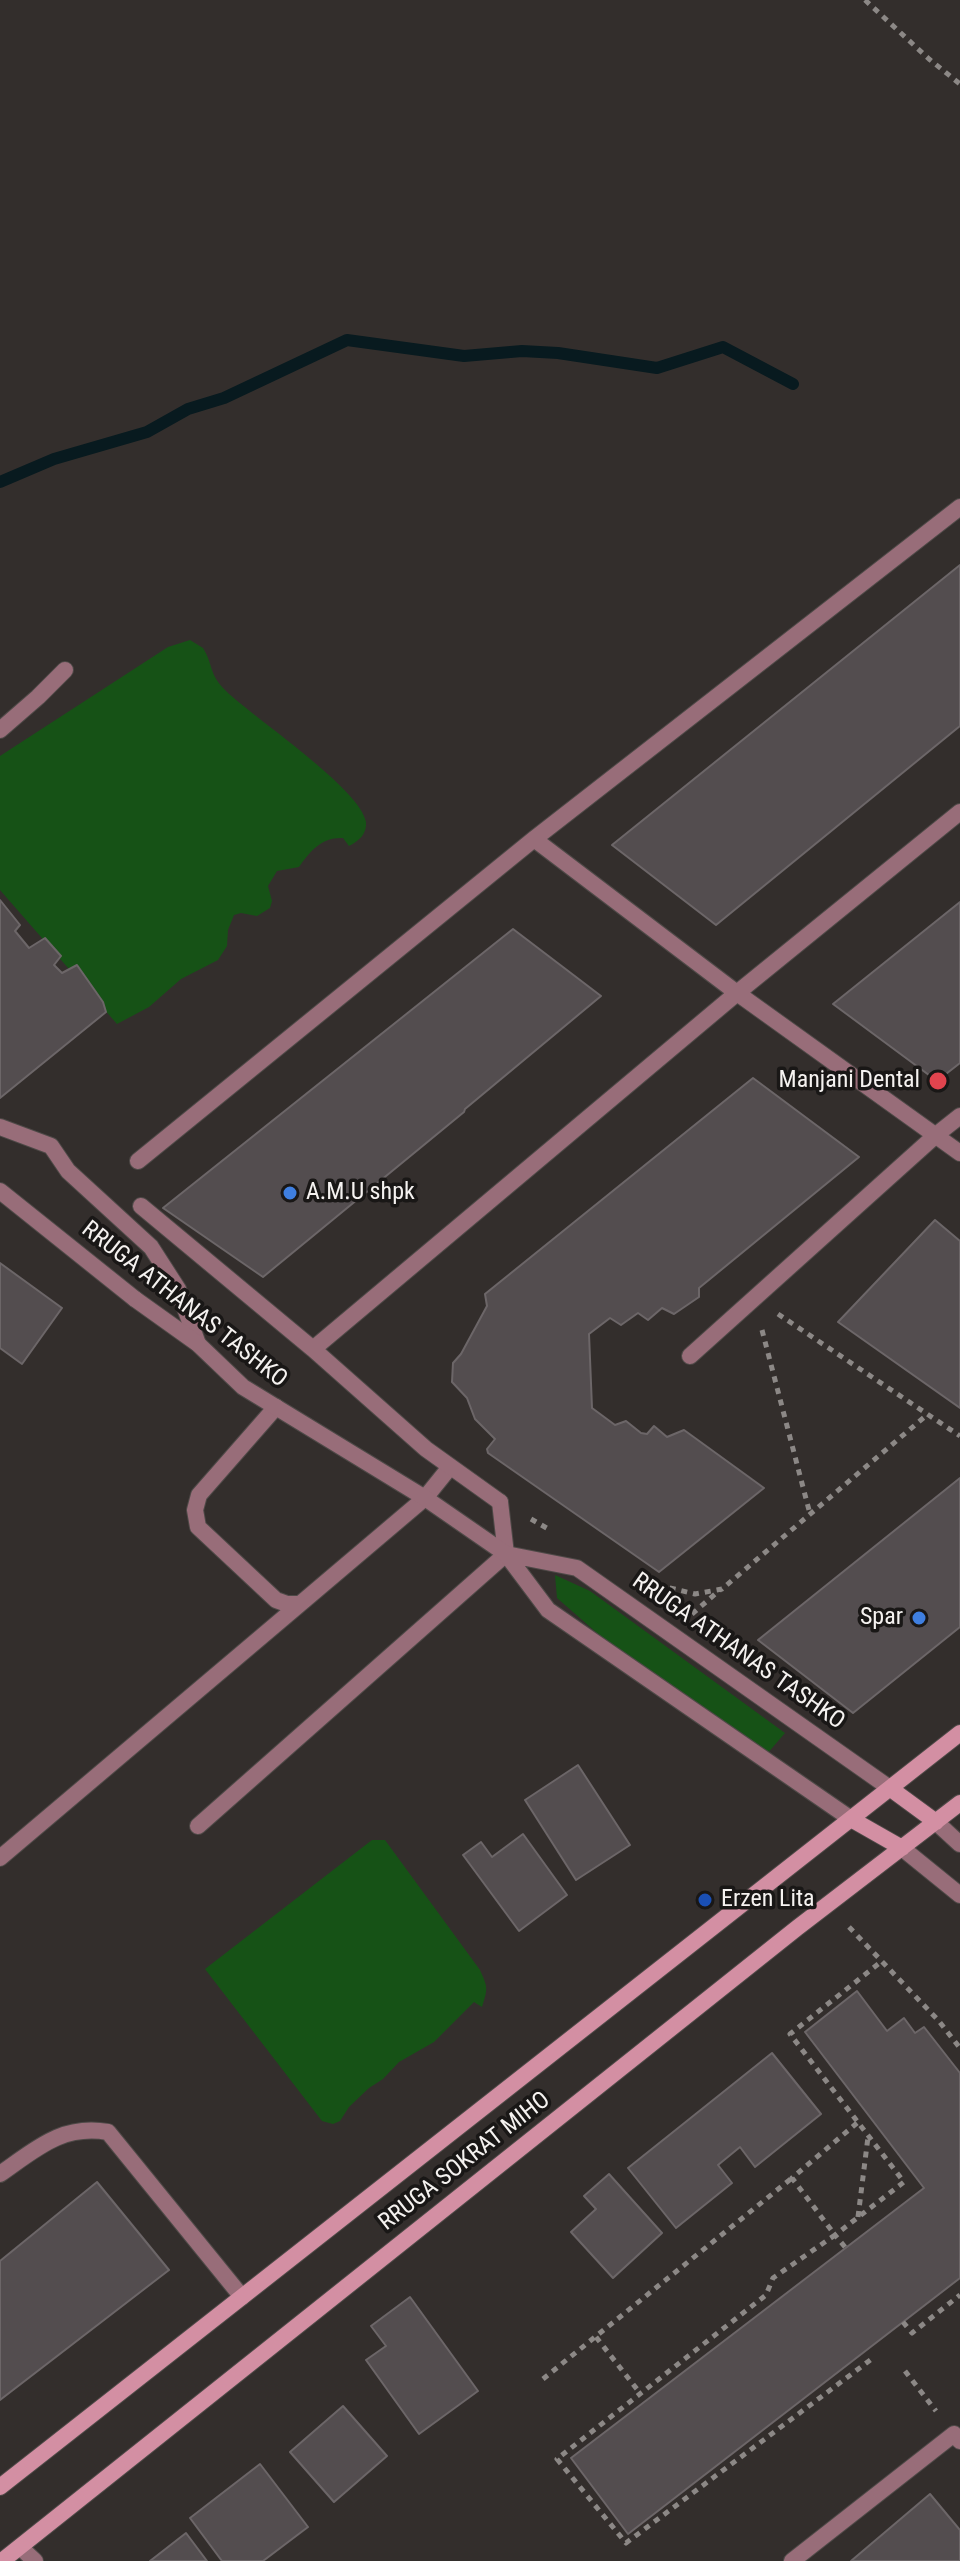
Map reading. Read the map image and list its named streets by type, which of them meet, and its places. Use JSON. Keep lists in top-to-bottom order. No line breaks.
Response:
{"streets":{"main road":["RRUGA SOKRAT MIHO"],"street":["RRUGA ATHANAS TASHKO"]},"crossings":[["RRUGA ATHANAS TASHKO","RRUGA SOKRAT MIHO"]],"places":["Manjani Dental","A.M.U shpk","Spar","Erzen Lita"]}
